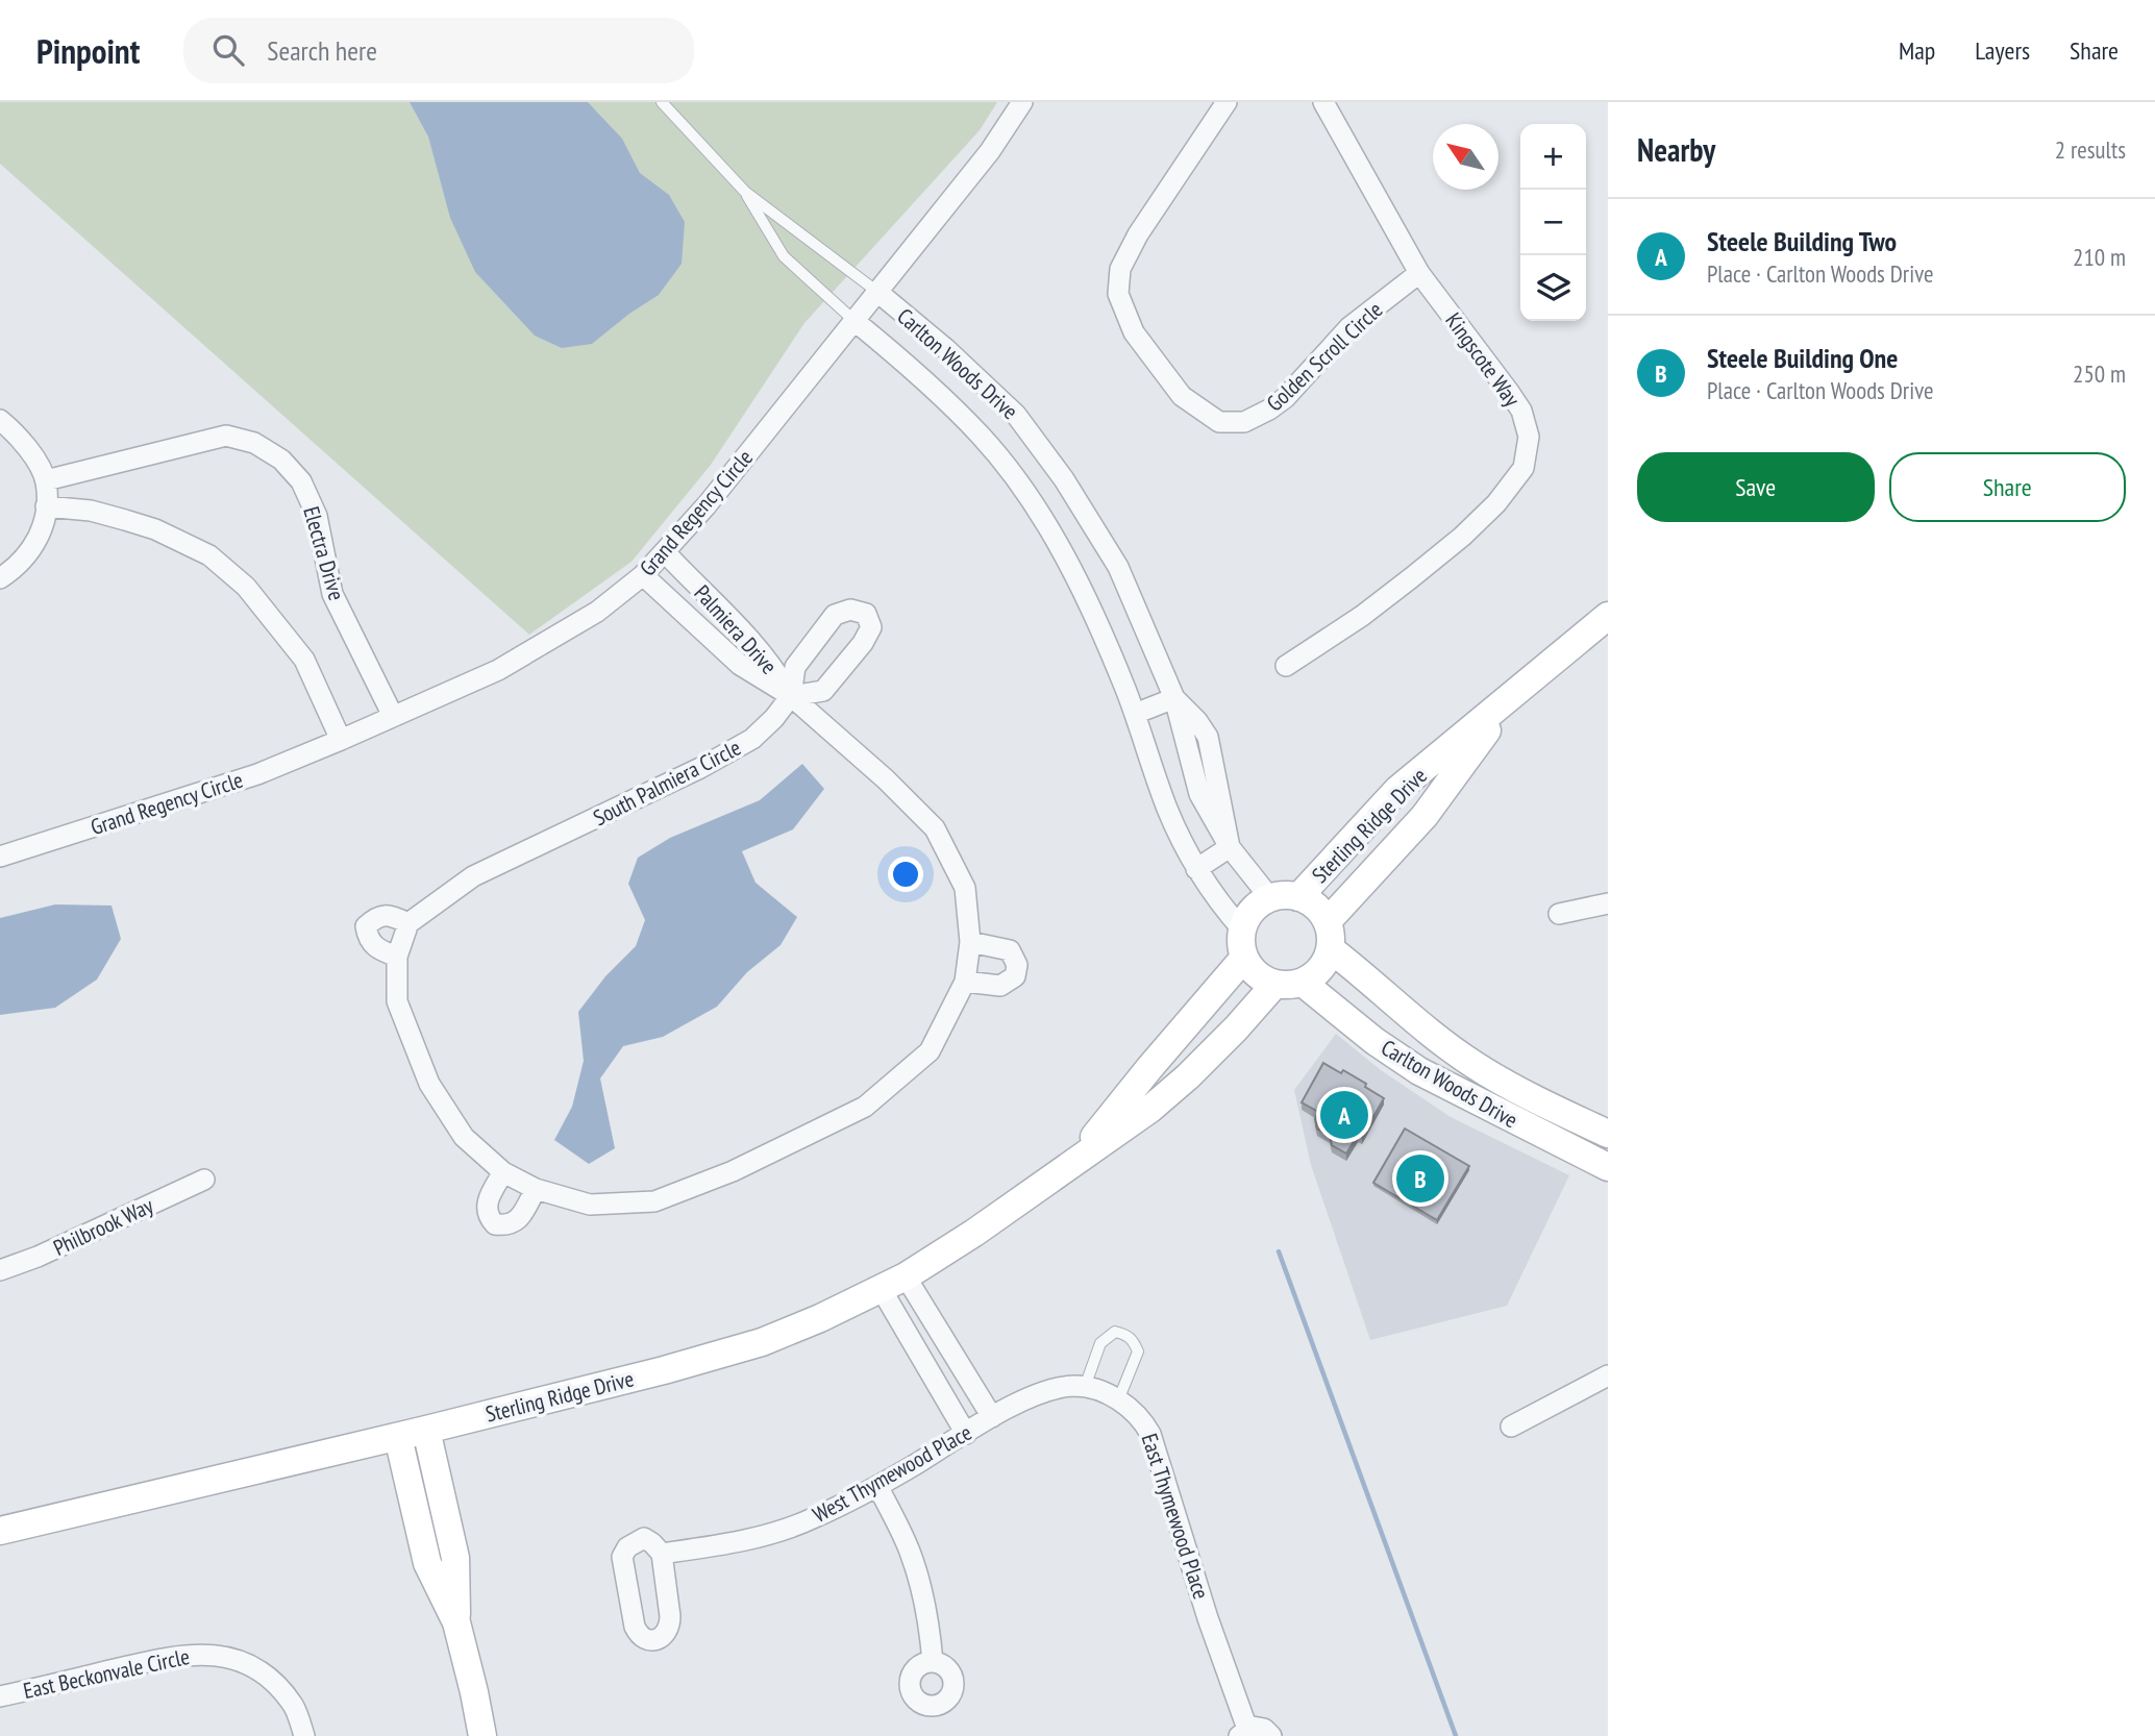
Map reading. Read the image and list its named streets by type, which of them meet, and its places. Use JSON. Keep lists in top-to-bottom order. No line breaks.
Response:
{"streets":{"street":["Golden Scroll Circle","Kingscote Way","Carlton Woods Drive","Grand Regency Circle","Electra Drive","Palmiera Drive","South Palmiera Circle","Sterling Ridge Drive","Philbrook Way","West Thymewood Place","East Thymewood Place","East Beckonvale Circle"]},"crossings":[["Golden Scroll Circle","Kingscote Way"],["Carlton Woods Drive","Grand Regency Circle"],["Carlton Woods Drive","Sterling Ridge Drive"],["Grand Regency Circle","Electra Drive"],["Grand Regency Circle","Palmiera Drive"],["Palmiera Drive","South Palmiera Circle"],["West Thymewood Place","East Thymewood Place"]],"north":"top left","page":{"header":"Pinpoint","search":"Search here","nav":["Map","Layers","Share"],"heading":["Nearby","2 results"],"map_buttons":["+","−"],"list":[{"mark":"A","name":"Steele Building Two","note":"Place · Carlton Woods Drive","value":"210 m"},{"mark":"B","name":"Steele Building One","note":"Place · Carlton Woods Drive","value":"250 m"}],"buttons":["Save","Share"],"pins":["A","B"]}}
